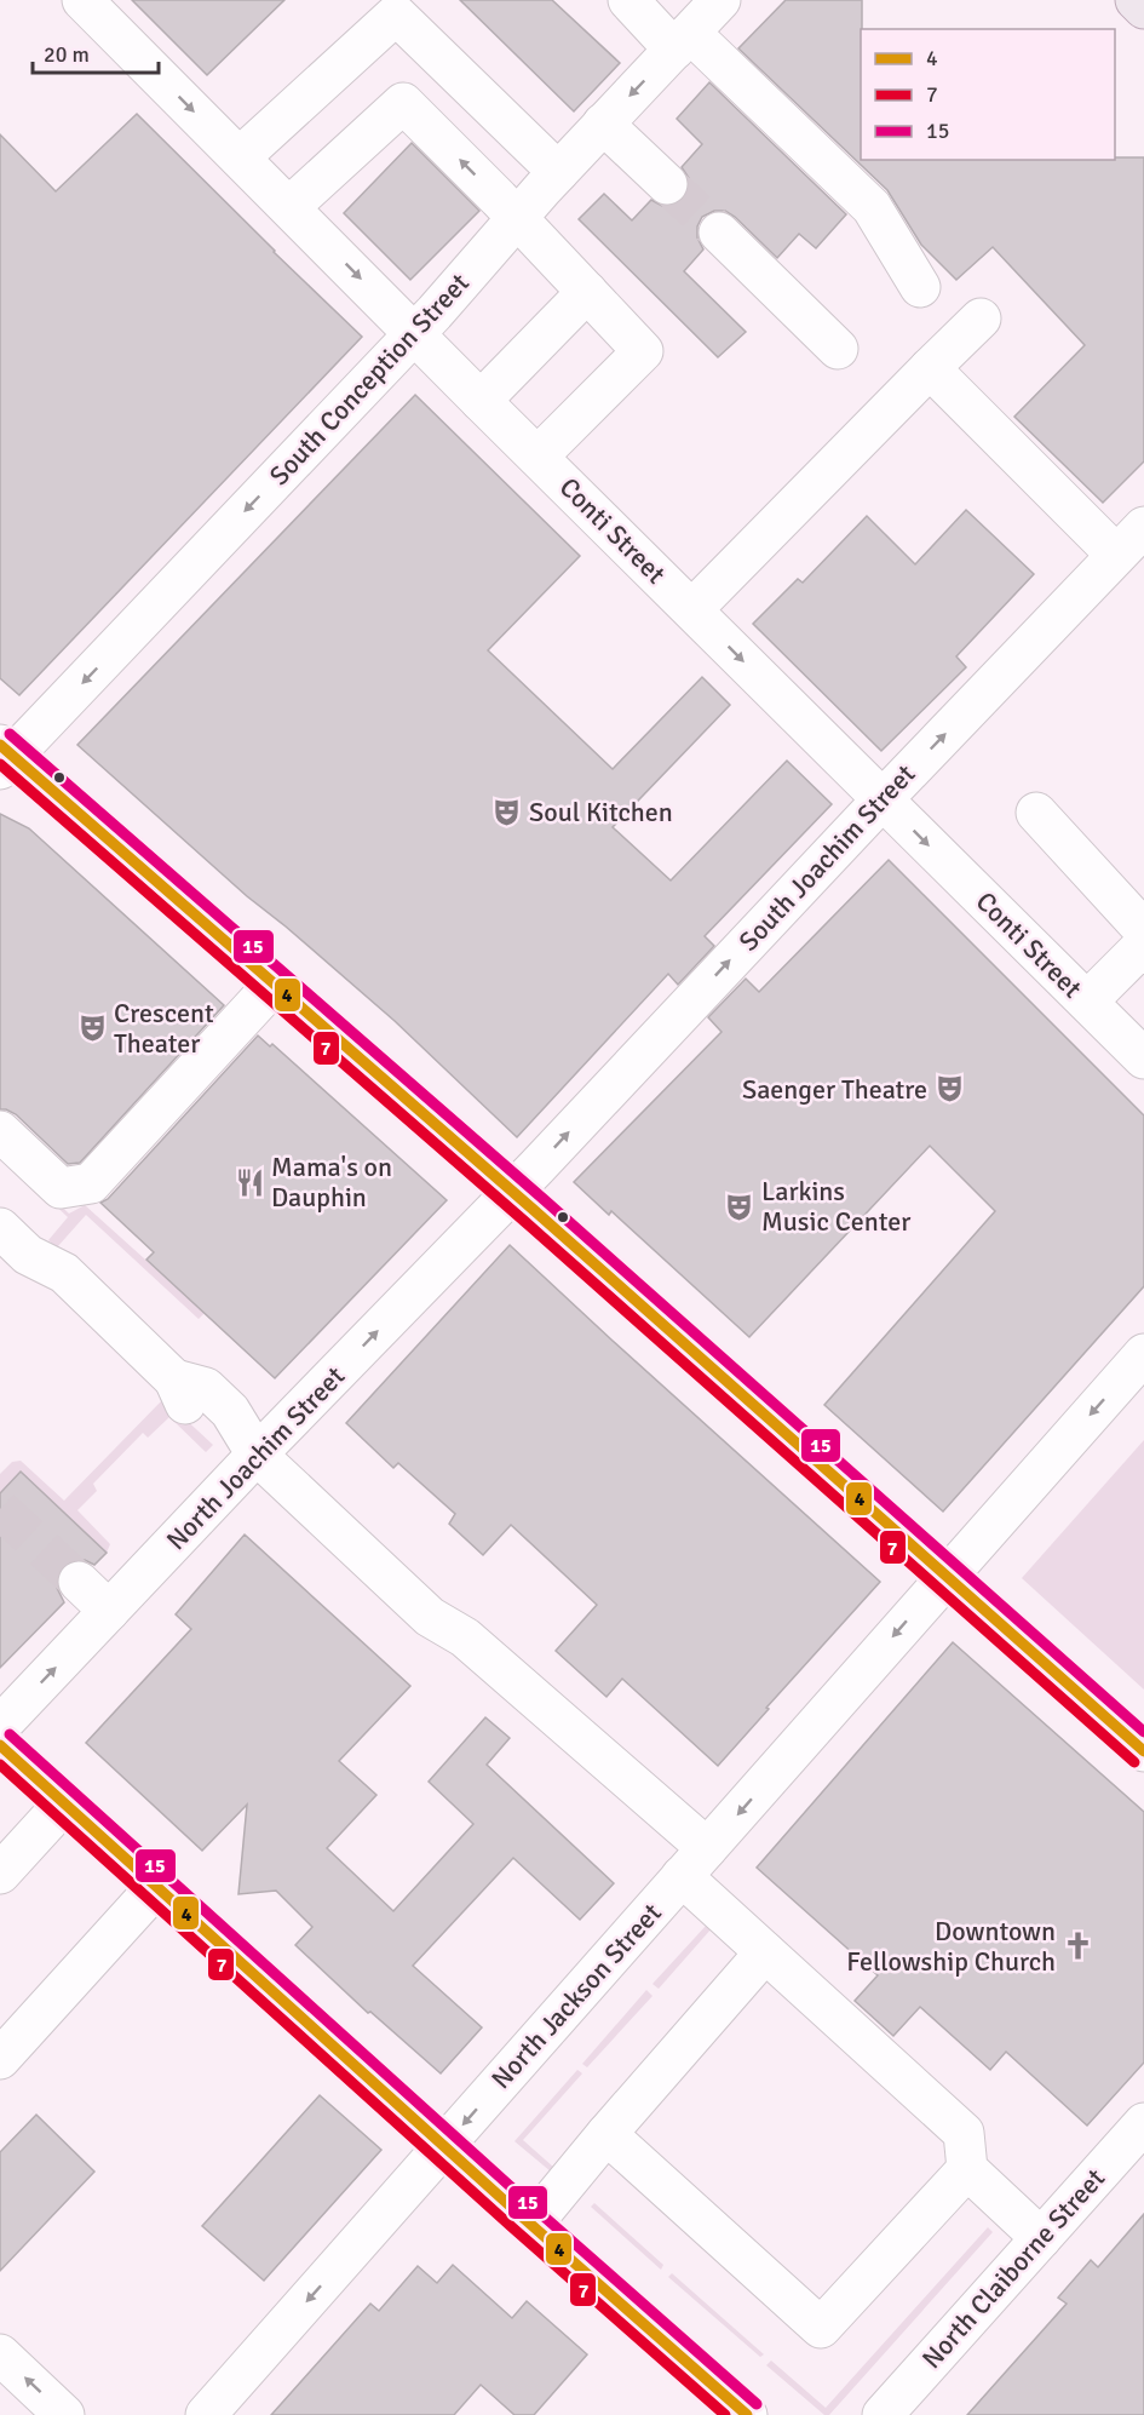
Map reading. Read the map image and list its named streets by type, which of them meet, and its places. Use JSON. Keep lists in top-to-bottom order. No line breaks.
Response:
{"streets":{"street":["South Conception Street","Conti Street","South Joachim Street","North Joachim Street","North Jackson Street","North Claiborne Street"]},"crossings":[["South Conception Street","Conti Street"],["Conti Street","South Joachim Street"],["South Joachim Street","North Joachim Street"]],"one_way":["South Conception Street","North Joachim Street","North Jackson Street"],"places":{"theatre":["Soul Kitchen","Crescent Theater","Saenger Theatre","Larkins Music Center"],"restaurant":["Mama's on Dauphin"],"church":["Downtown Fellowship Church"]},"lines":["transit line 15","transit line 4","transit line 7"],"legend":["4","7","15"],"scale_bar":"20 m"}
